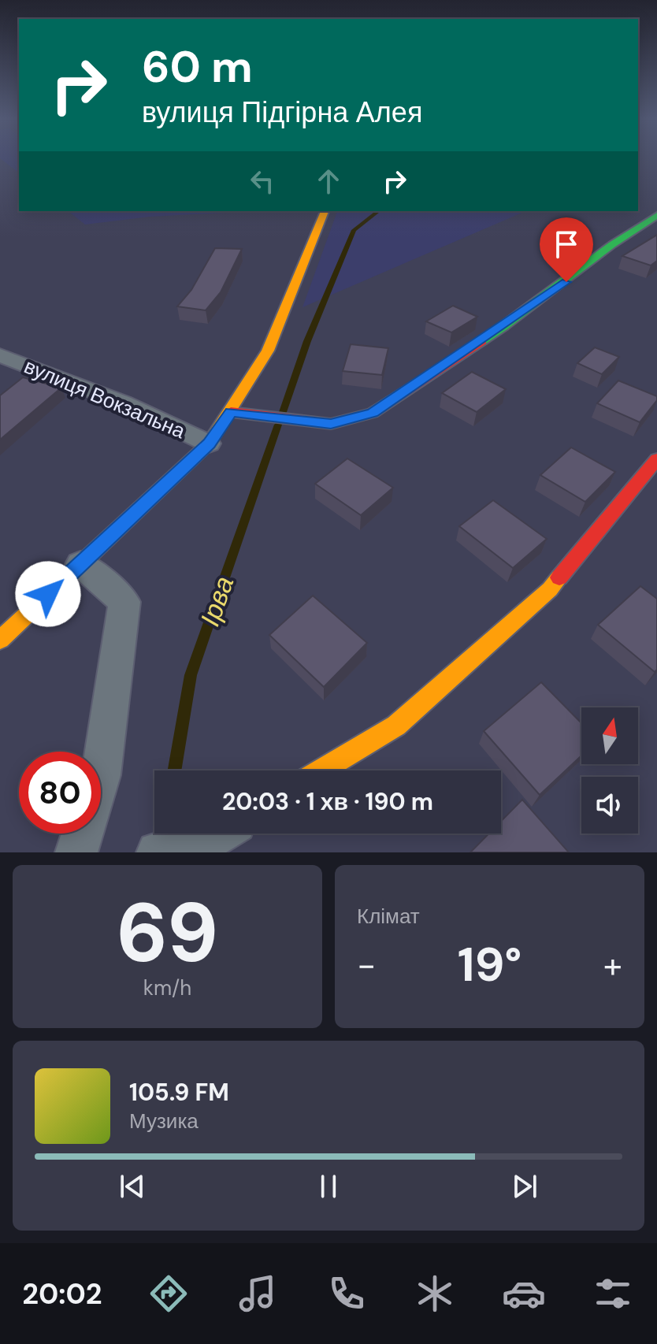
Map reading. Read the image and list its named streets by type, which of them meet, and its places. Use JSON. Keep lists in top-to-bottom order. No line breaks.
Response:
{"streets":{"street":["вулиця Вокзальна"]},"water":["Ірва"],"north":"top","page":{"turn":["60 m","вулиця Підгірна Алея"],"limit":"80","trip":"20:03 · 1 хв · 190 m","tile":[["69","km/h"],"Клімат"],"heat":["−","19°","+"],"song":["105.9 FM","Музика"],"tabs":"20:02"}}
